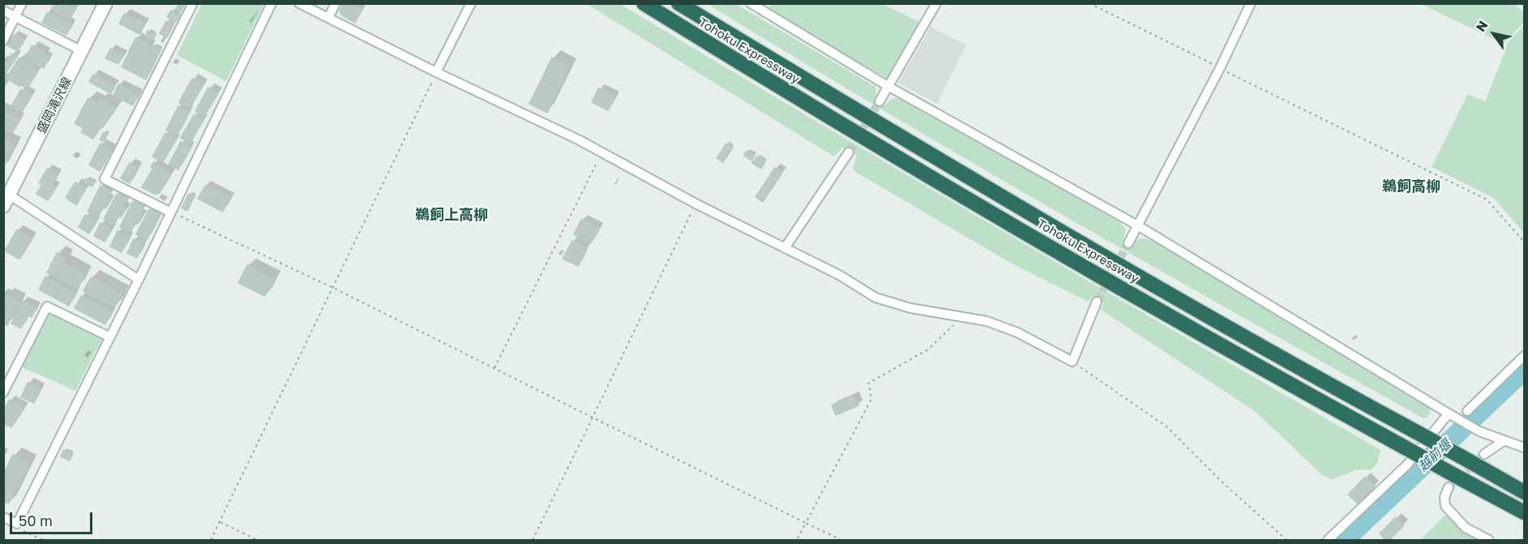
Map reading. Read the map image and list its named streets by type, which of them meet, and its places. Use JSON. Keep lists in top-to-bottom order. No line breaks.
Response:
{"streets":{"highway":["Tohoku Expressway"],"main road":["盛岡滝沢線"]},"districts":["鵜飼高柳","鵜飼上高柳"],"water":["越前堰"],"scale_bar":"50 m","north":"top left"}
